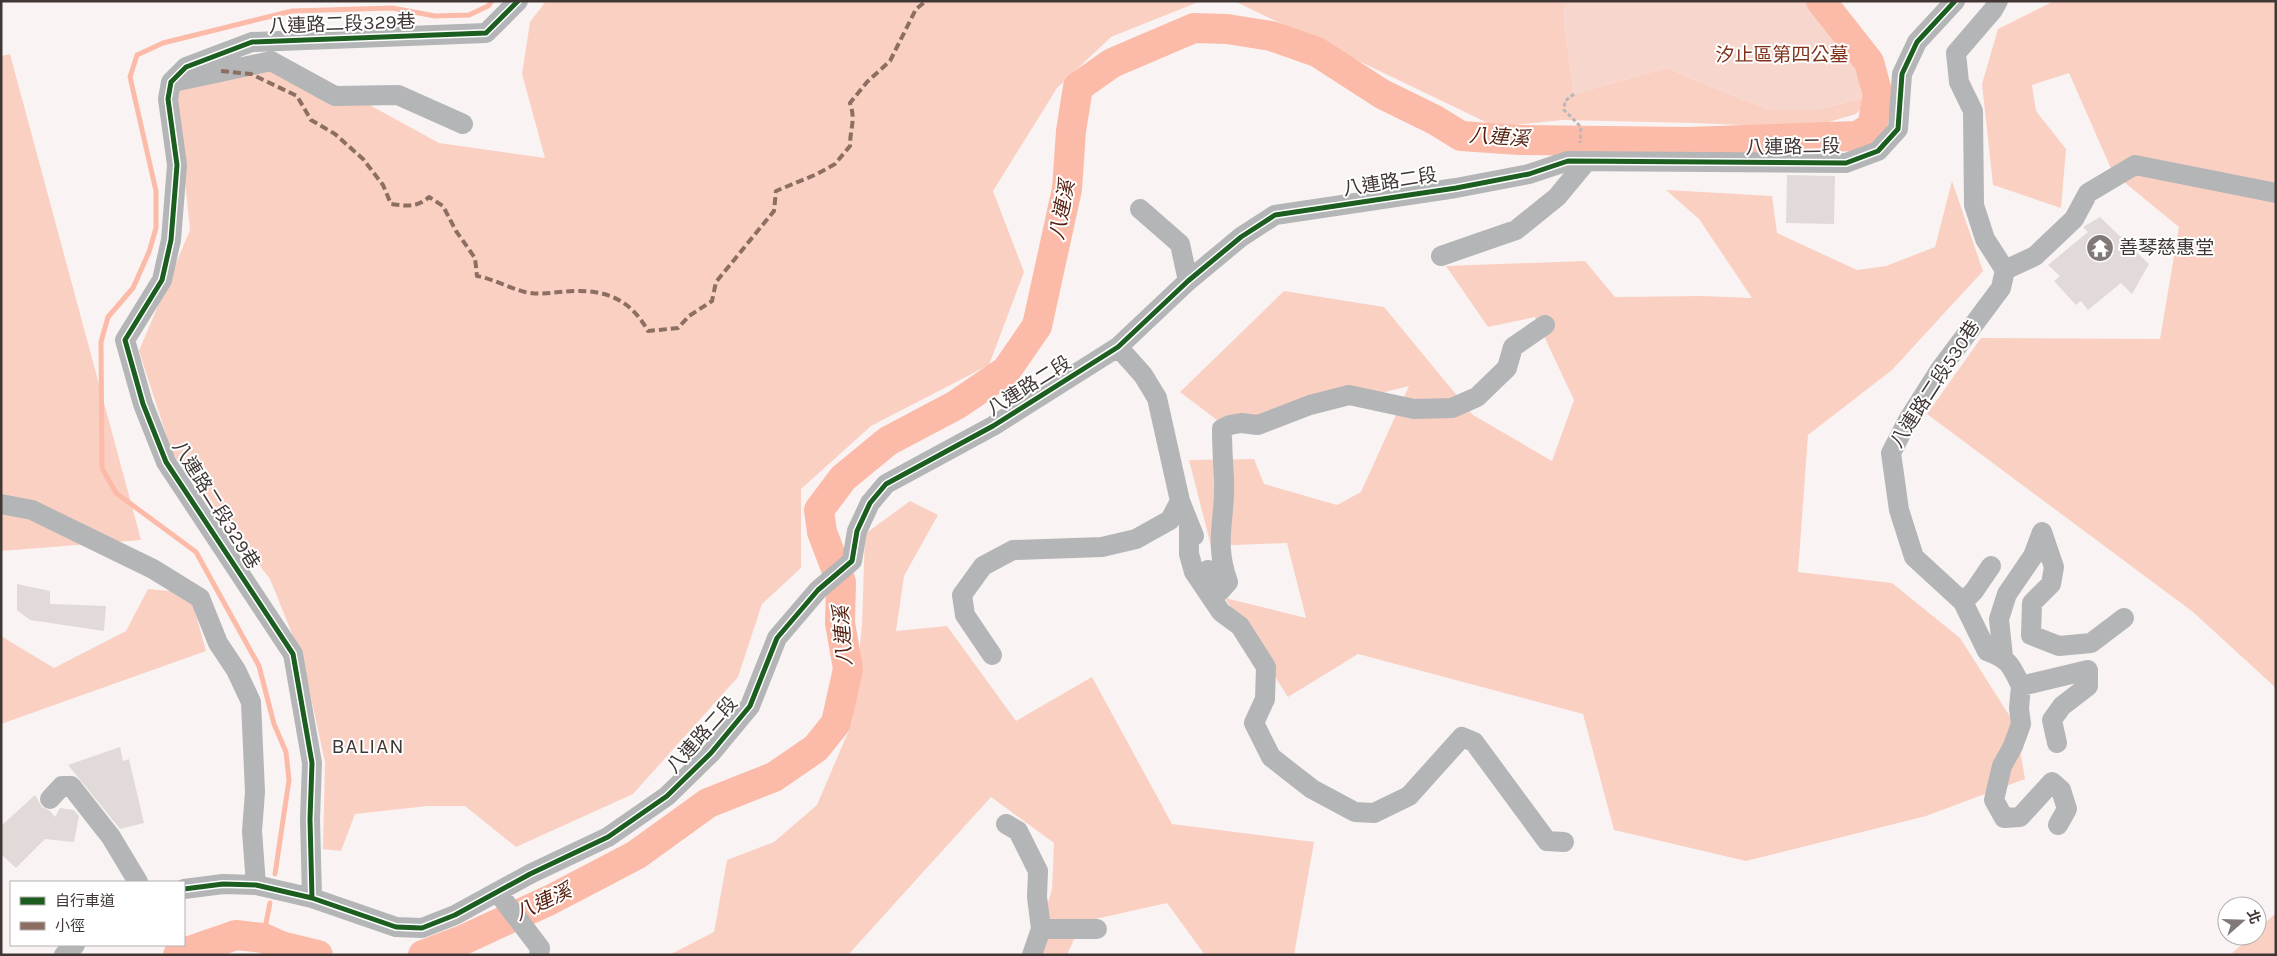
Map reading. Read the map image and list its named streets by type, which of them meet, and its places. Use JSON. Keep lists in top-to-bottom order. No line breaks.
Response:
{"streets":{"street":["八連路二段329巷","八連路二段","八連路二段530巷"]},"crossings":[["八連路二段329巷","八連路二段"]],"districts":["BALIAN"],"water":["八連溪"],"parks":["汐止區第四公墓"],"places":{"temple":["善琴慈惠堂"]},"legend":["自行車道","小徑"],"north":"right"}
